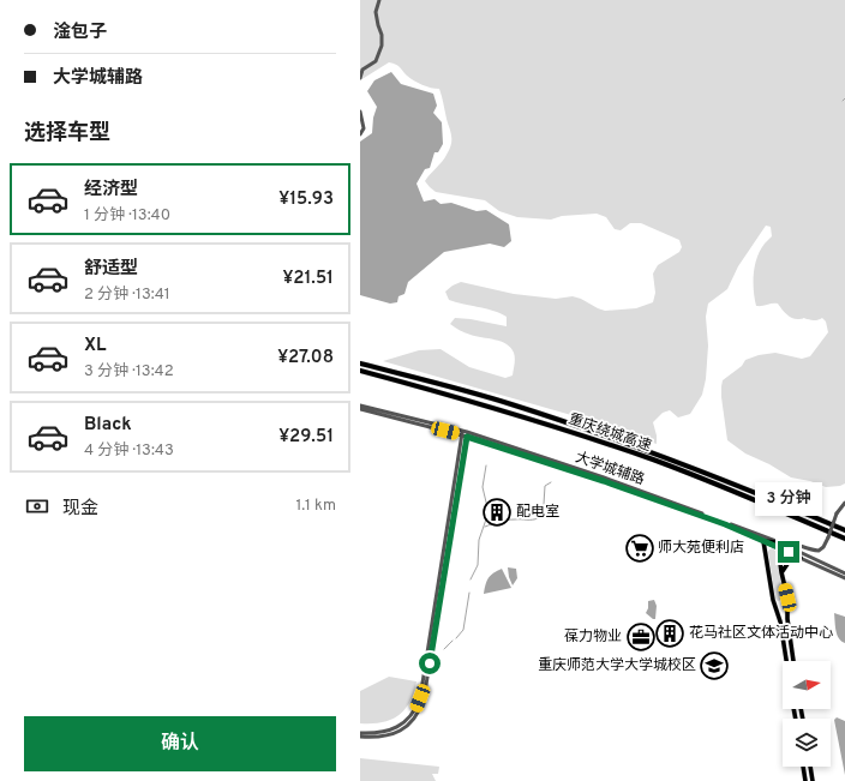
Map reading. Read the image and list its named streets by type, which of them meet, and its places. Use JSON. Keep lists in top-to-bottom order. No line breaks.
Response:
{"streets":{"highway":["重庆绕城高速"],"street":["大学城辅路"]},"places":{"building":["配电室","花马社区文体活动中心"],"supermarket":["师大苑便利店"],"office":["葆力物业"],"school or university":["重庆师范大学大学城校区"]},"north":"right","page":{"banner":["淦包子","大学城辅路"],"heading":"选择车型","list":[{"name":"经济型","note":"1 分钟 · 13:40","value":"¥15.93"},{"name":"舒适型","note":"2 分钟 · 13:41","value":"¥21.51"},{"name":"XL","note":"3 分钟 · 13:42","value":"¥27.08"},{"name":"Black","note":"4 分钟 · 13:43","value":"¥29.51"}],"pay":["现金","1.1 km"],"bubble":"3 分钟","buttons":"确认"}}
